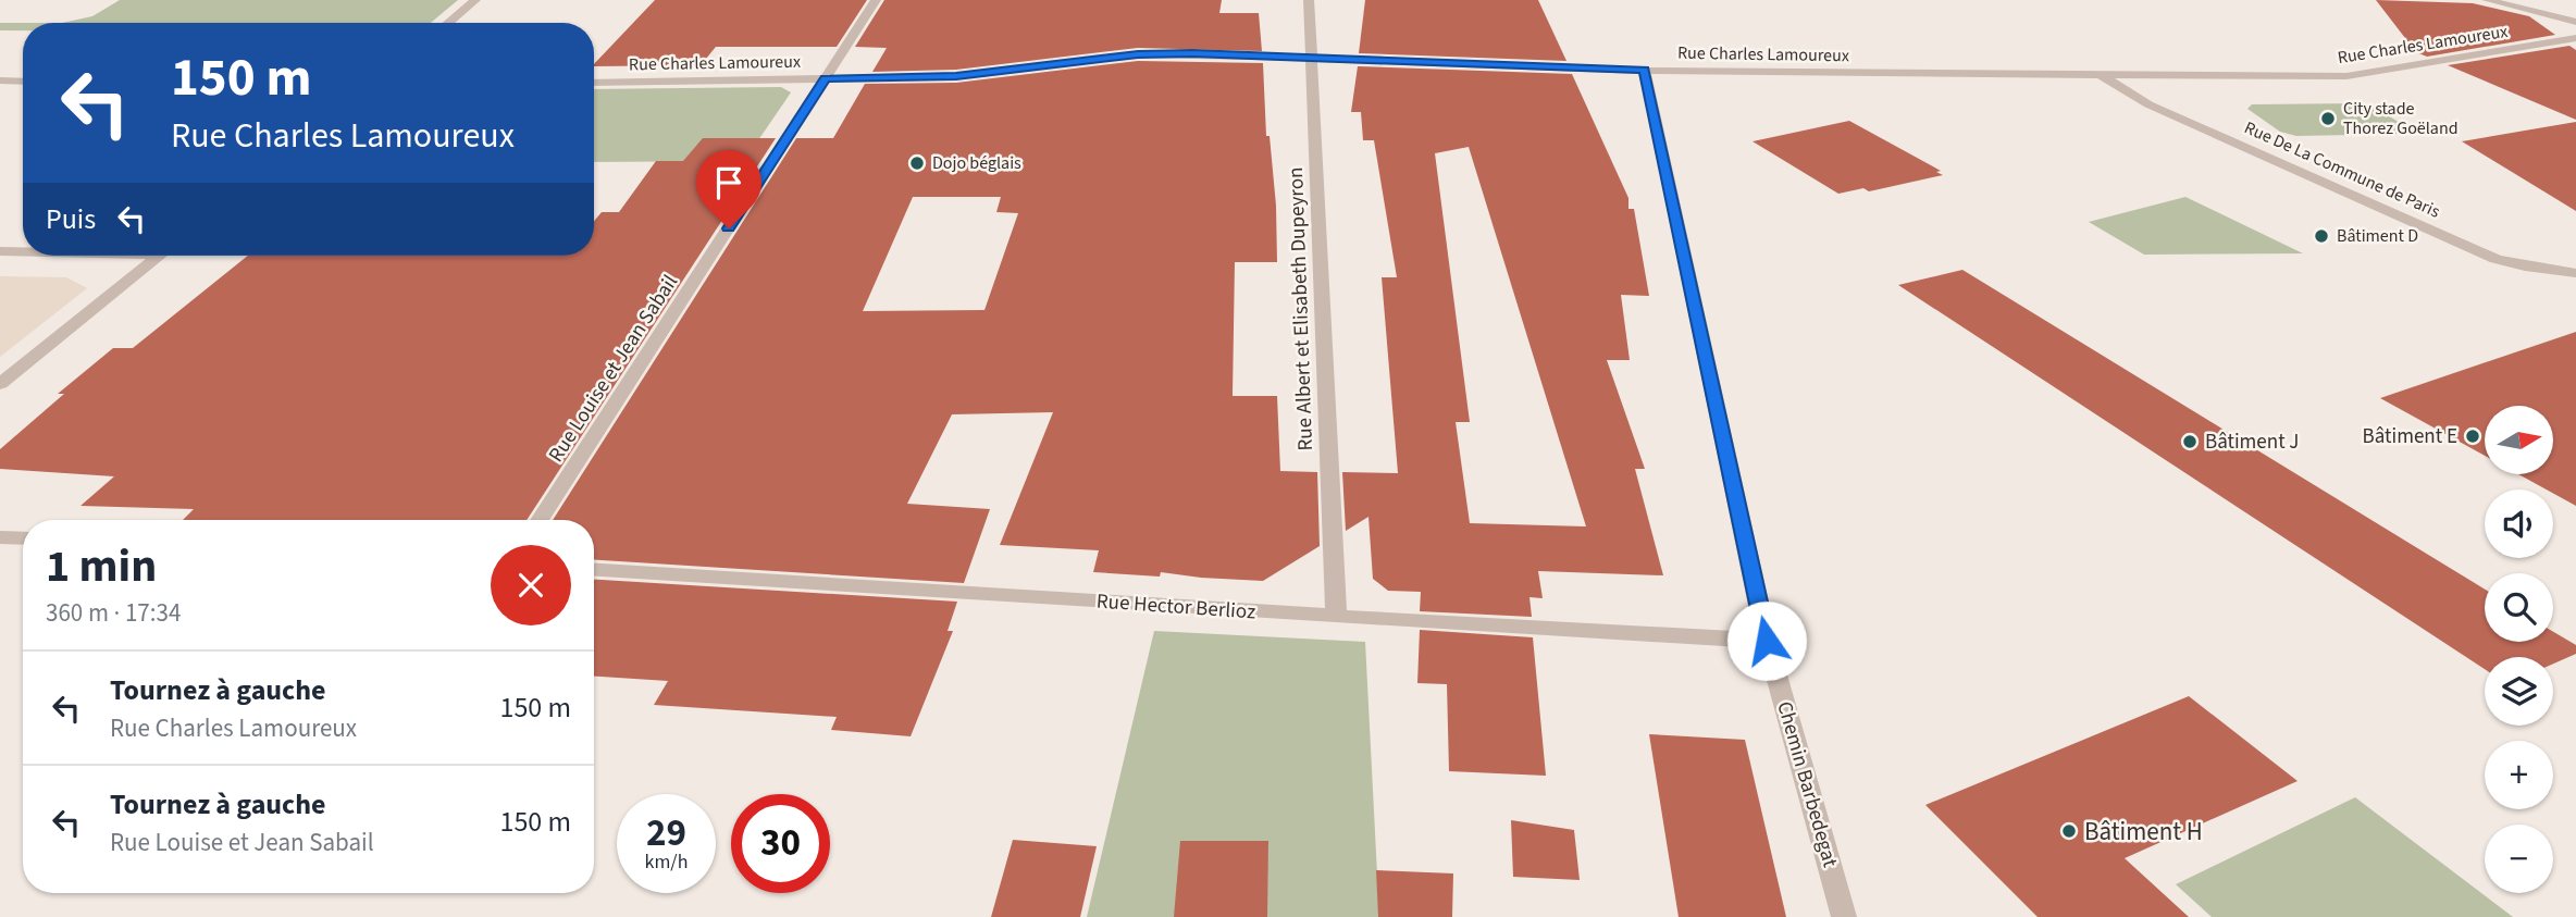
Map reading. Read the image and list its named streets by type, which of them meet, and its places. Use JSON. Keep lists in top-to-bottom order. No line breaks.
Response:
{"streets":{"street":["Rue Charles Lamoureux","Rue De La Commune de Paris","Rue Albert et Elisabeth Dupeyron","Rue Louise et Jean Sabail","Rue Hector Berlioz","Chemin Barbedegat"]},"crossings":[["Rue Charles Lamoureux","Rue De La Commune de Paris"],["Rue Charles Lamoureux","Rue Albert et Elisabeth Dupeyron"],["Rue Charles Lamoureux","Rue Louise et Jean Sabail"],["Rue Charles Lamoureux","Chemin Barbedegat"],["Rue Albert et Elisabeth Dupeyron","Rue Hector Berlioz"],["Rue Hector Berlioz","Chemin Barbedegat"]],"places":["City stade Thorez Goëland","Dojo béglais","Bâtiment D","Bâtiment E","Bâtiment J","Bâtiment H"],"north":"right","page":{"turn":["150 m","Rue Charles Lamoureux"],"then":"Puis","map_buttons":["+","−"],"heading":["1 min","360 m · 17:34"],"list":[{"name":"Tournez à gauche","note":"Rue Charles Lamoureux","value":"150 m"},{"name":"Tournez à gauche","note":"Rue Louise et Jean Sabail","value":"150 m"}],"speed":"29 km/h","limit":"30"}}
